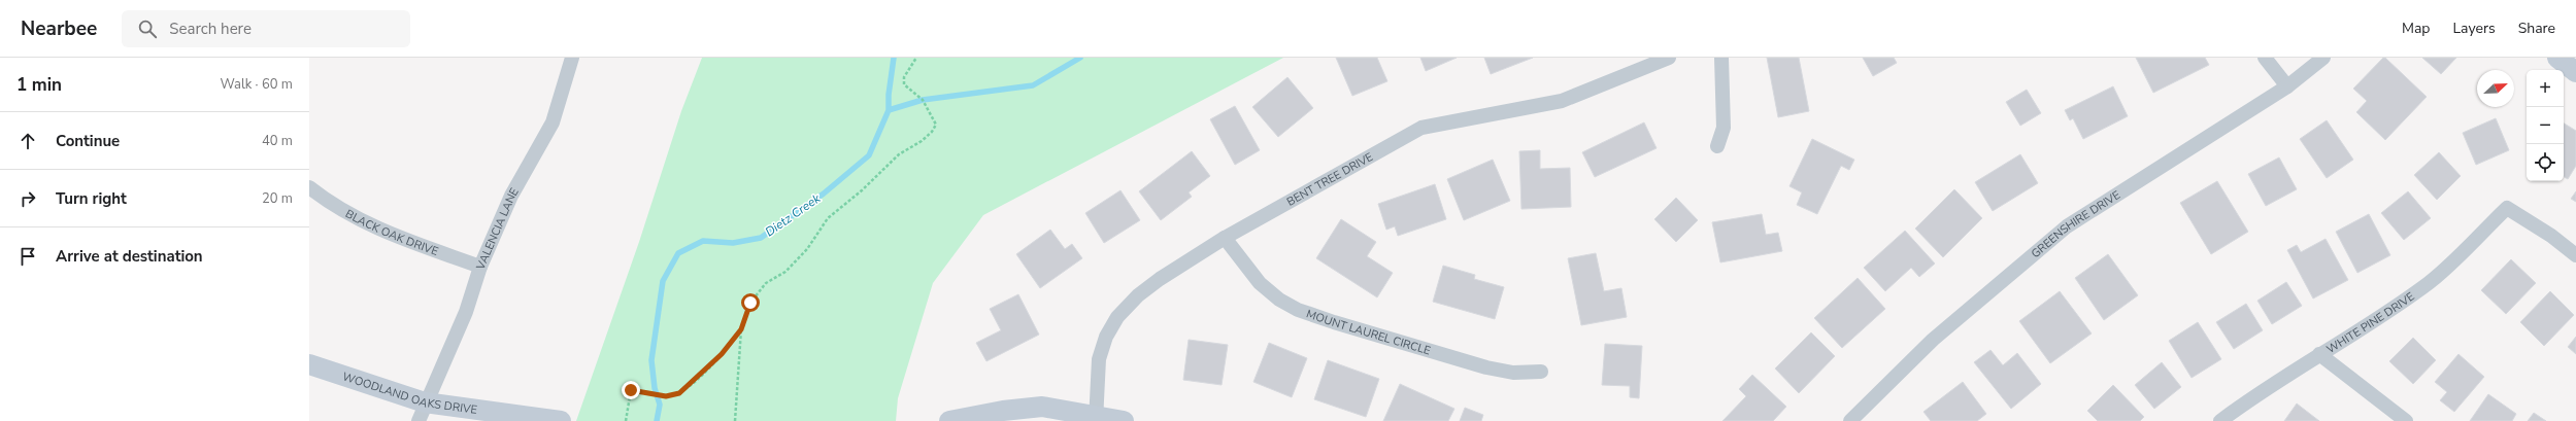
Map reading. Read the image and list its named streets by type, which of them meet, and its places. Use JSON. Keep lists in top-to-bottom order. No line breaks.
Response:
{"streets":{"street":["BENT TREE DRIVE","GREENSHIRE DRIVE","VALENCIA LANE","BLACK OAK DRIVE","WHITE PINE DRIVE","MOUNT LAUREL CIRCLE","WOODLAND OAKS DRIVE"]},"crossings":[["BENT TREE DRIVE","MOUNT LAUREL CIRCLE"],["VALENCIA LANE","BLACK OAK DRIVE"],["VALENCIA LANE","WOODLAND OAKS DRIVE"]],"water":["Dietz Creek"],"north":"top right","page":{"header":"Nearbee","search":"Search here","nav":["Map","Layers","Share"],"heading":["1 min","Walk · 60 m"],"map_buttons":["+","−"],"list":[["Continue","40 m"],["Turn right","20 m"],"Arrive at destination"]}}
